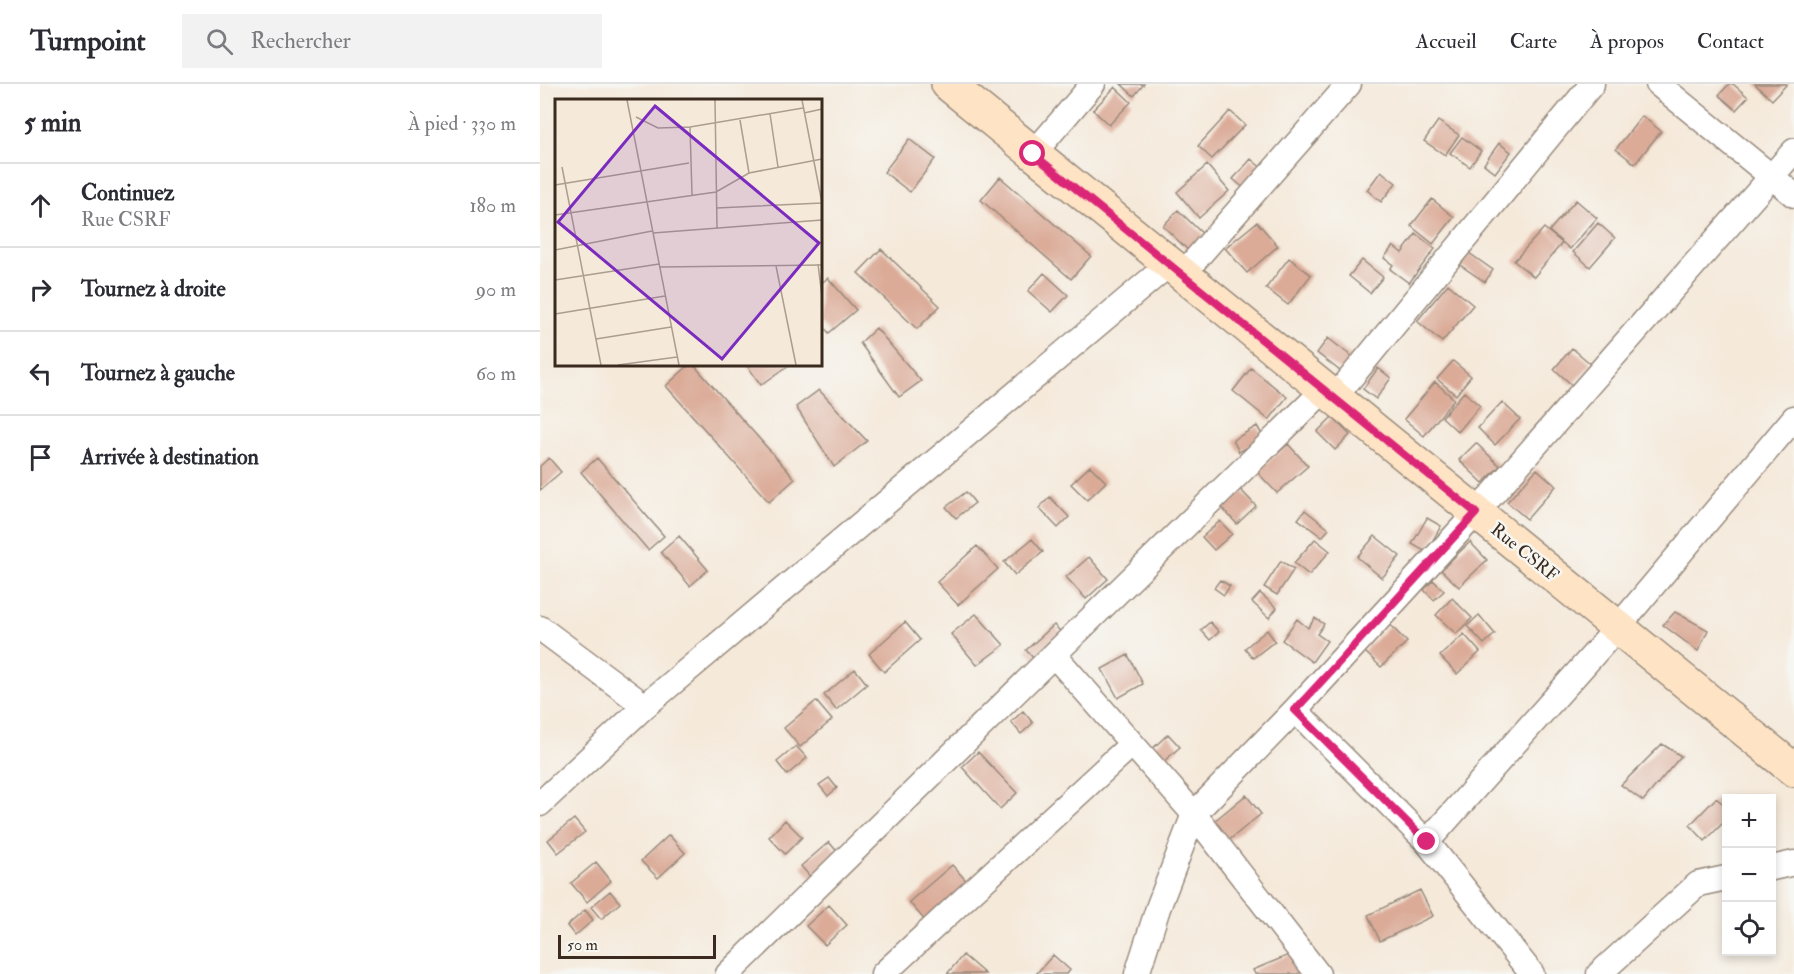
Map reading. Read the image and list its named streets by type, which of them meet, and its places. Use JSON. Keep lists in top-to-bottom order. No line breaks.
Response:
{"streets":{"main road":["Rue CSRF"]},"scale_bar":"50 m","page":{"header":"Turnpoint","search":"Rechercher","nav":["Accueil","Carte","À propos","Contact"],"heading":["5 min","À pied · 330 m"],"list":[["Continuez","Rue CSRF","180 m"],["Tournez à droite","90 m"],["Tournez à gauche","60 m"],"Arrivée à destination"],"map_buttons":["+","−"],"scale":"50 m"}}
